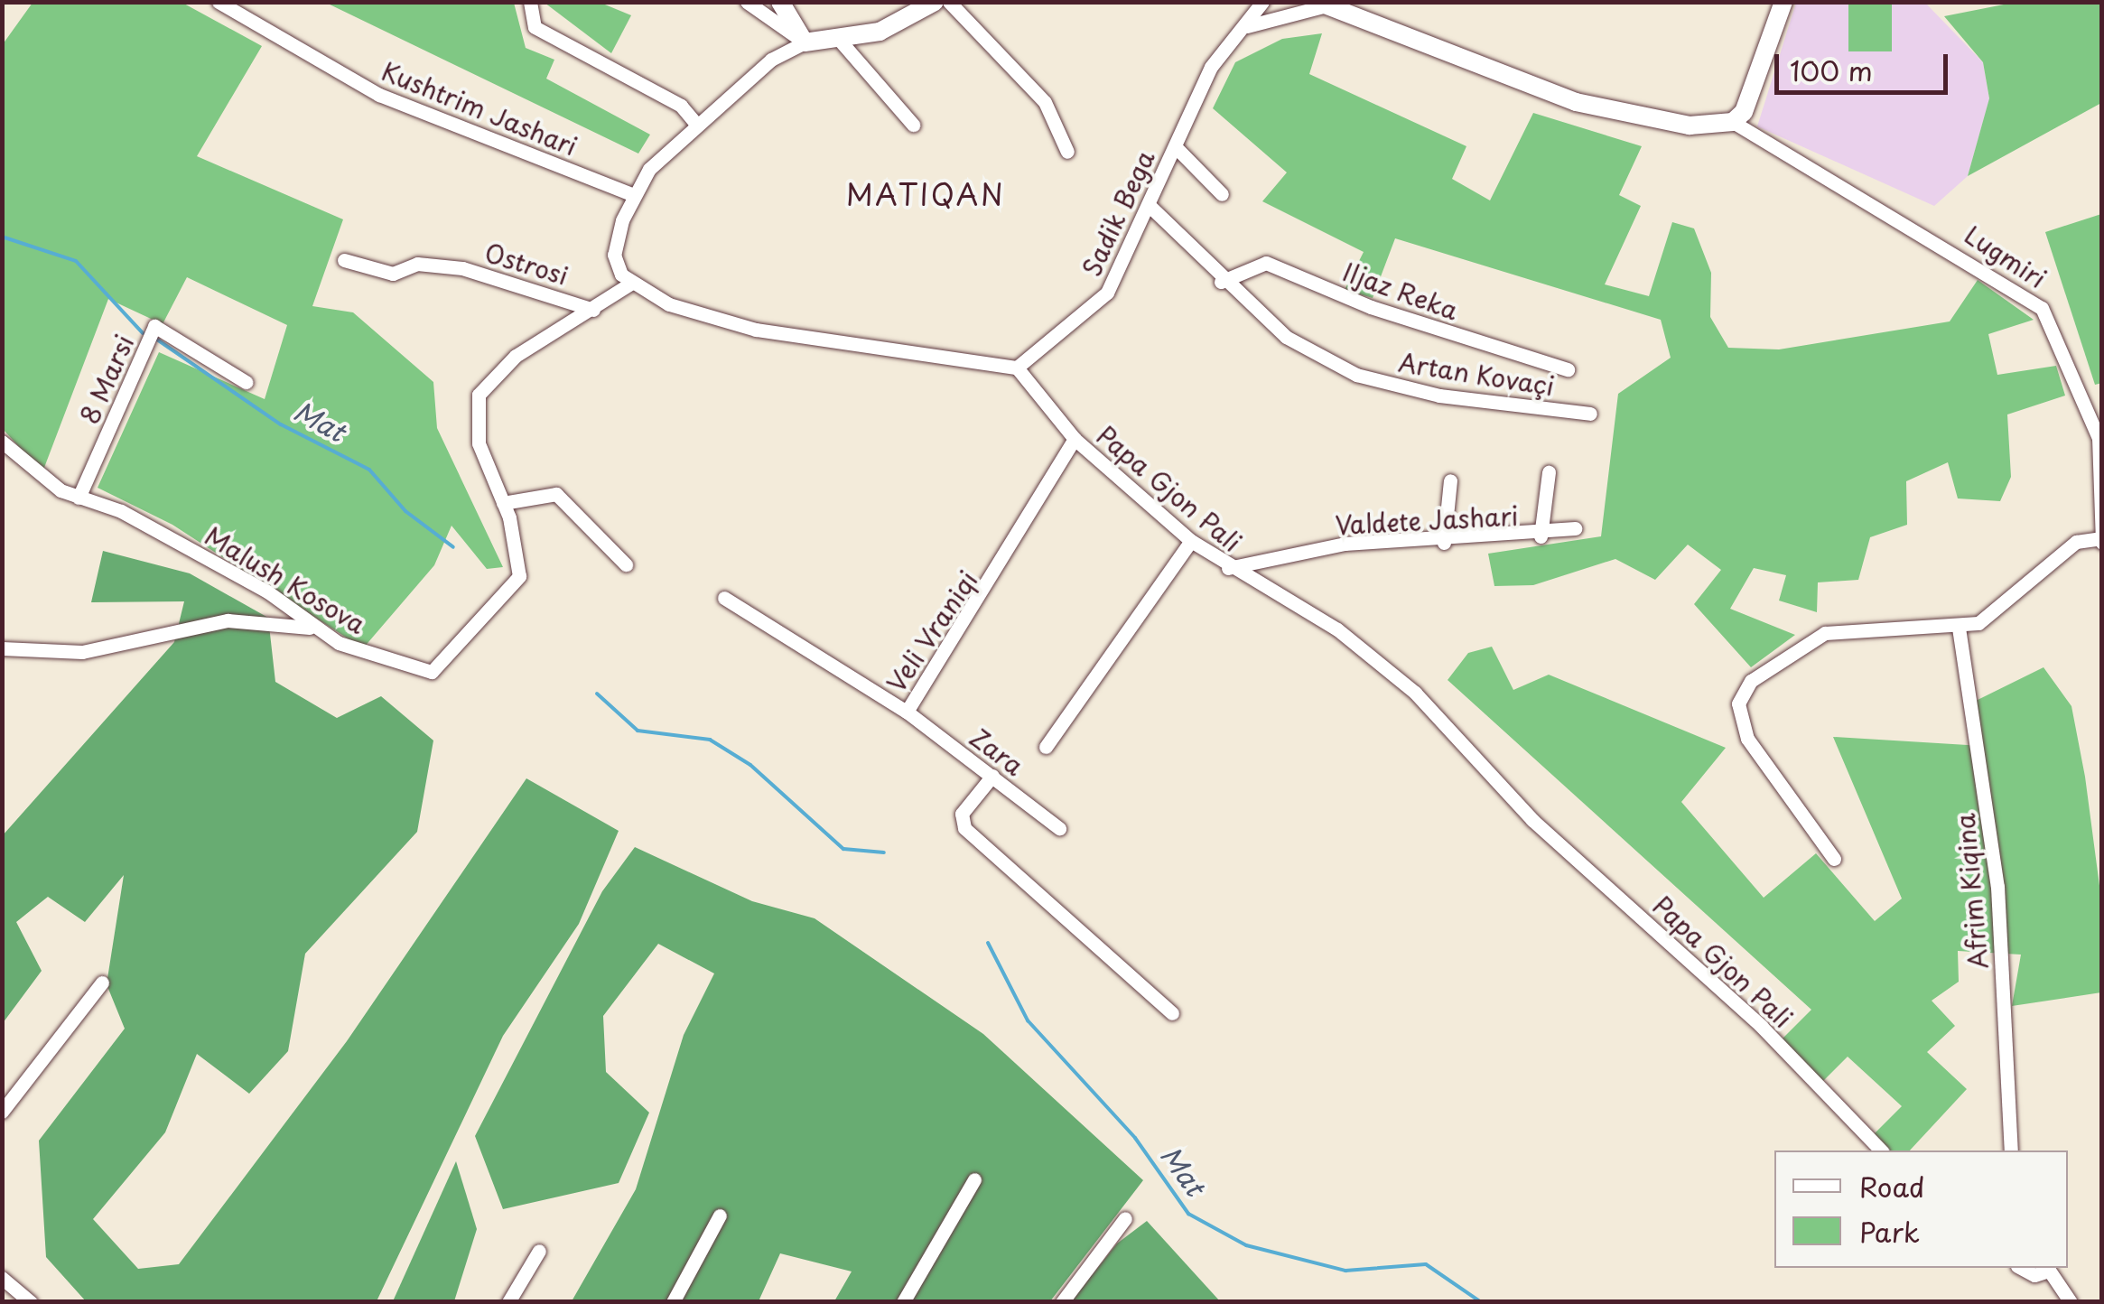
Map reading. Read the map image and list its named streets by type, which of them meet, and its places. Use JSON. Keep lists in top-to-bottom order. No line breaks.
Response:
{"streets":{"street":["Kushtrim Jashari","Sadik Bega","Lugmiri","Ostrosi","Iljaz Reka","Artan Kovaçi","8 Marsi","Papa Gjon Pali","Valdete Jashari","Malush Kosova","Veli Vraniqi","Zara","Afrim Kiqina"]},"crossings":[["Sadik Bega","Artan Kovaçi"],["Sadik Bega","Papa Gjon Pali"],["Ostrosi","Malush Kosova"],["Iljaz Reka","Artan Kovaçi"],["8 Marsi","Malush Kosova"],["Papa Gjon Pali","Valdete Jashari"],["Papa Gjon Pali","Veli Vraniqi"],["Veli Vraniqi","Zara"]],"districts":["MATIQAN"],"water":["Mat"],"legend":["Road","Park"],"scale_bar":"100 m"}
